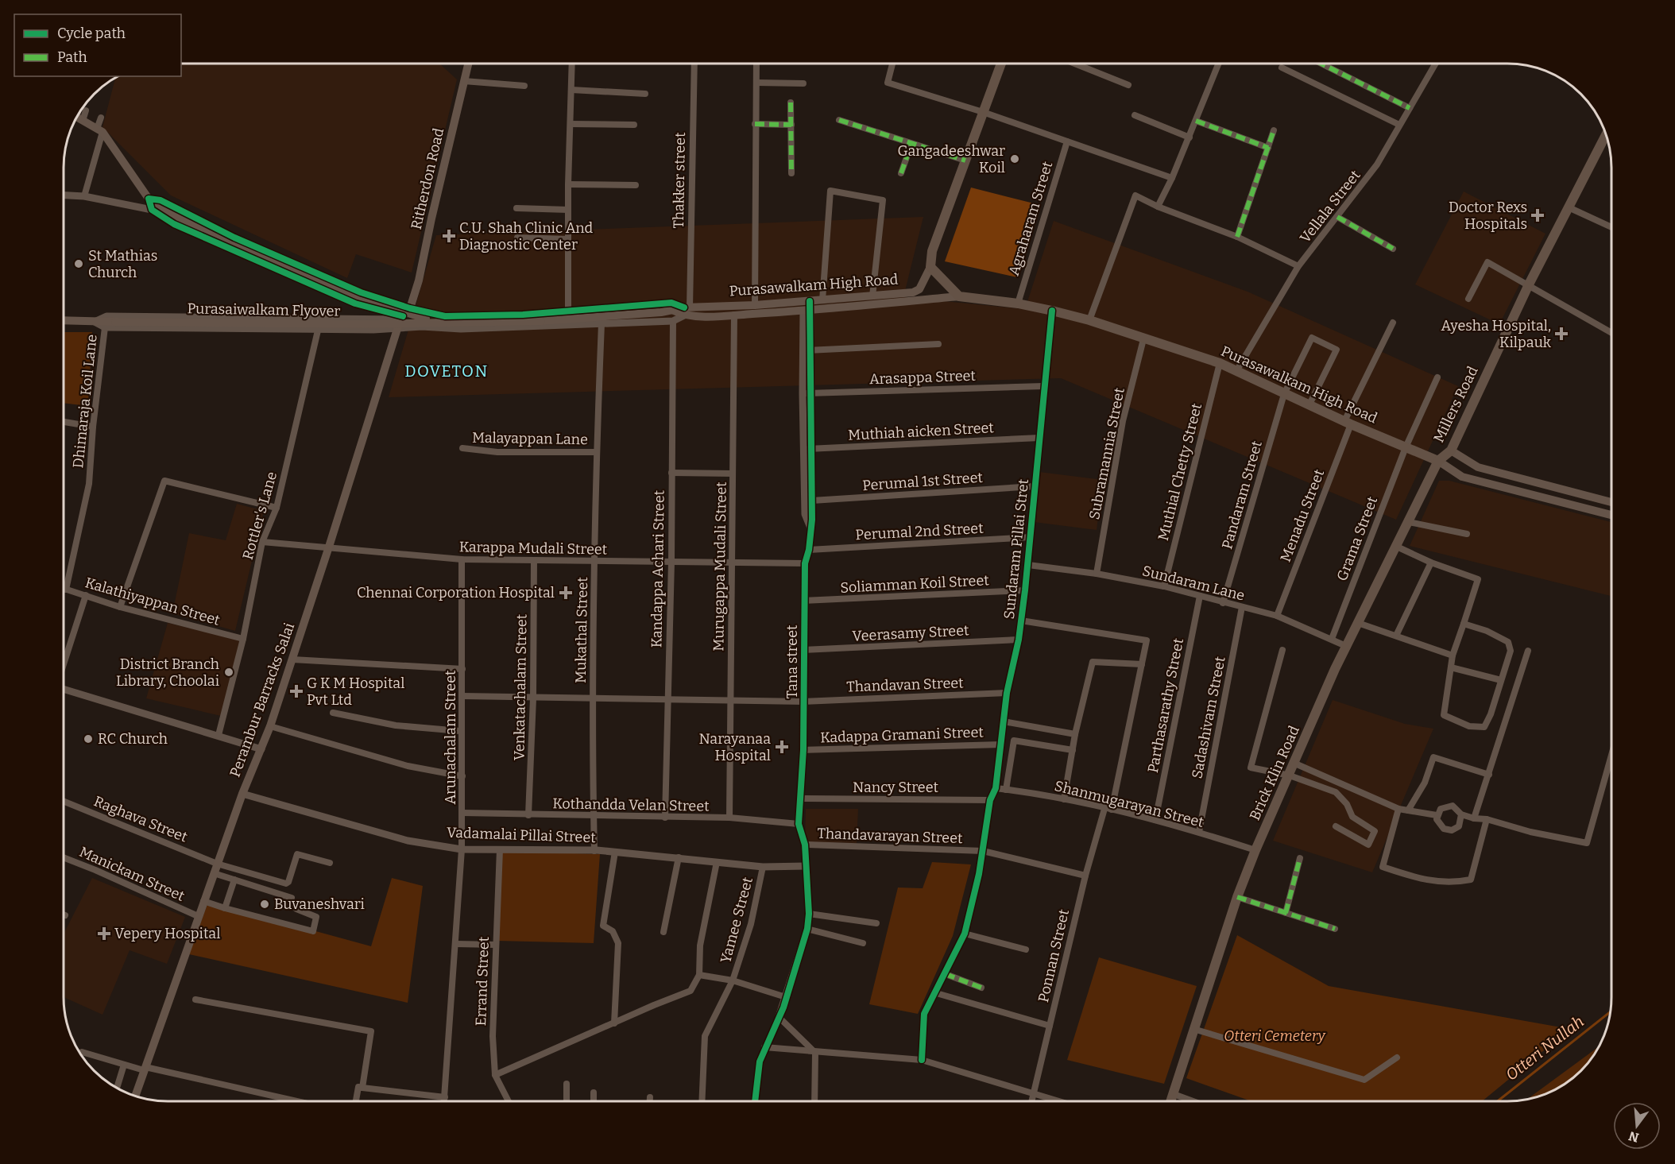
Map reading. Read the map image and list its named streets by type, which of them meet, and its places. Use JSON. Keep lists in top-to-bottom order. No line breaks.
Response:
{"streets":{"main road":["Ritherdon Road","Purasawalkam High Road","Purasaiwalkam Flyover","Millers Road","Perambur Barracks Salai","Brick Klin Road"],"street":["Thakker street","Vellala Street","Agraharam Street","Arasappa Street","Dhimaraja Koil Lane","Muthiah aicken Street","Malayappan Lane","Subramannia Street","Muthial Chetty Street","Perumal 1st Street","Pandaram Street","Rottler's Lane","Menadu Street","Perumal 2nd Street","Grama Street","Karappa Mudali Street","Sundaram Pillai Stret","Murugappa Mudali Street","Kandappa Achari Street","Sundaram Lane","Soliamman Koil Street","Kalathiyappan Street","Mukathal Street","Veerasamy Street","Tana street","Thandavan Street","Venkatachalam Street","Parthasarathy Street","Sadashivam Street","Kadappa Gramani Street","Arunachalam Street","Nancy Street","Shanmugarayan Street","Kothandda Velan Street","Raghava Street","Vadamalai Pillai Street","Thandavarayan Street","Manickam Street","Yamee Street","Ponnan Street","Errand Street"]},"crossings":[["Ritherdon Road","Perambur Barracks Salai"],["Thakker street","Purasawalkam High Road"],["Thakker street","Purasaiwalkam Flyover"],["Vellala Street","Purasawalkam High Road"],["Agraharam Street","Purasawalkam High Road"],["Purasawalkam High Road","Purasaiwalkam Flyover"],["Purasawalkam High Road","Millers Road"],["Purasawalkam High Road","Subramannia Street"],["Purasawalkam High Road","Muthial Chetty Street"],["Purasawalkam High Road","Pandaram Street"],["Purasawalkam High Road","Menadu Street"],["Purasawalkam High Road","Grama Street"],["Purasawalkam High Road","Sundaram Pillai Stret"],["Purasawalkam High Road","Murugappa Mudali Street"],["Purasawalkam High Road","Tana street"],["Purasawalkam High Road","Brick Klin Road"],["Arasappa Street","Sundaram Pillai Stret"],["Arasappa Street","Tana street"],["Dhimaraja Koil Lane","Kalathiyappan Street"],["Millers Road","Brick Klin Road"],["Muthiah aicken Street","Sundaram Pillai Stret"],["Muthiah aicken Street","Tana street"],["Malayappan Lane","Mukathal Street"],["Subramannia Street","Sundaram Lane"],["Muthial Chetty Street","Sundaram Lane"],["Perumal 1st Street","Sundaram Pillai Stret"],["Perumal 1st Street","Tana street"],["Pandaram Street","Sundaram Lane"],["Rottler's Lane","Karappa Mudali Street"],["Rottler's Lane","Kalathiyappan Street"],["Menadu Street","Sundaram Lane"],["Perumal 2nd Street","Sundaram Pillai Stret"],["Perumal 2nd Street","Tana street"],["Grama Street","Sundaram Lane"],["Karappa Mudali Street","Murugappa Mudali Street"],["Karappa Mudali Street","Kandappa Achari Street"],["Karappa Mudali Street","Mukathal Street"],["Karappa Mudali Street","Tana street"],["Karappa Mudali Street","Venkatachalam Street"],["Karappa Mudali Street","Perambur Barracks Salai"],["Karappa Mudali Street","Arunachalam Street"],["Sundaram Pillai Stret","Sundaram Lane"],["Sundaram Pillai Stret","Soliamman Koil Street"],["Sundaram Pillai Stret","Veerasamy Street"],["Sundaram Pillai Stret","Thandavan Street"],["Sundaram Pillai Stret","Kadappa Gramani Street"],["Sundaram Pillai Stret","Nancy Street"],["Sundaram Pillai Stret","Shanmugarayan Street"],["Sundaram Pillai Stret","Thandavarayan Street"],["Murugappa Mudali Street","Thandavan Street"],["Murugappa Mudali Street","Kothandda Velan Street"],["Kandappa Achari Street","Thandavan Street"],["Kandappa Achari Street","Kothandda Velan Street"],["Sundaram Lane","Parthasarathy Street"],["Sundaram Lane","Sadashivam Street"],["Sundaram Lane","Brick Klin Road"],["Soliamman Koil Street","Tana street"],["Mukathal Street","Thandavan Street"],["Mukathal Street","Kothandda Velan Street"],["Mukathal Street","Vadamalai Pillai Street"],["Veerasamy Street","Tana street"],["Tana street","Thandavan Street"],["Tana street","Kadappa Gramani Street"],["Tana street","Nancy Street"],["Tana street","Kothandda Velan Street"],["Tana street","Vadamalai Pillai Street"],["Tana street","Thandavarayan Street"],["Thandavan Street","Venkatachalam Street"],["Thandavan Street","Arunachalam Street"],["Venkatachalam Street","Kothandda Velan Street"],["Perambur Barracks Salai","Raghava Street"],["Perambur Barracks Salai","Vadamalai Pillai Street"],["Perambur Barracks Salai","Manickam Street"],["Parthasarathy Street","Shanmugarayan Street"],["Sadashivam Street","Shanmugarayan Street"],["Arunachalam Street","Kothandda Velan Street"],["Arunachalam Street","Vadamalai Pillai Street"],["Brick Klin Road","Shanmugarayan Street"],["Shanmugarayan Street","Ponnan Street"],["Vadamalai Pillai Street","Yamee Street"],["Vadamalai Pillai Street","Errand Street"],["Thandavarayan Street","Ponnan Street"]],"districts":["DOVETON"],"water":["Otteri Nullah"],"parks":["Otteri Cemetery"],"places":{"other":["Gangadeeshwar Koil","St Mathias Church","District Branch Library, Choolai","RC Church","Buvaneshvari"],"health":["Doctor Rexs Hospitals","C.U. Shah Clinic And Diagnostic Center","Ayesha Hospital, Kilpauk","Chennai Corporation Hospital","G K M Hospital Pvt Ltd","Narayanaa Hospital","Vepery Hospital"]},"legend":["Cycle path","Path"],"north":"bottom"}
